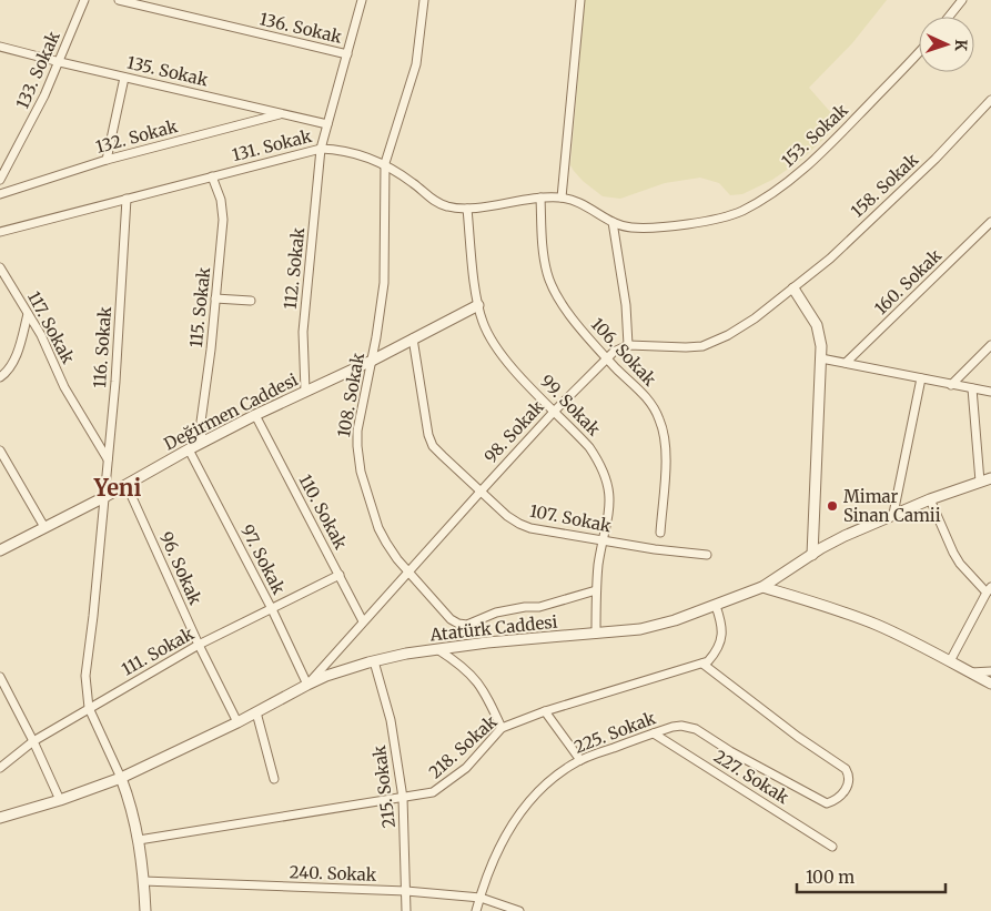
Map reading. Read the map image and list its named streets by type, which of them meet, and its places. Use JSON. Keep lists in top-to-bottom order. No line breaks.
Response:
{"streets":{"street":["136. Sokak","133. Sokak","135. Sokak","153. Sokak","132. Sokak","131. Sokak","158. Sokak","112. Sokak","160. Sokak","115. Sokak","117. Sokak","116. Sokak","106. Sokak","108. Sokak","99. Sokak","Değirmen Caddesi","98. Sokak","110. Sokak","107. Sokak","97. Sokak","96. Sokak","Atatürk Caddesi","111. Sokak","225. Sokak","218. Sokak","227. Sokak","215. Sokak","240. Sokak"]},"crossings":[["136. Sokak","112. Sokak"],["133. Sokak","135. Sokak"],["135. Sokak","132. Sokak"],["135. Sokak","112. Sokak"],["153. Sokak","131. Sokak"],["131. Sokak","112. Sokak"],["131. Sokak","115. Sokak"],["131. Sokak","116. Sokak"],["131. Sokak","106. Sokak"],["131. Sokak","108. Sokak"],["131. Sokak","99. Sokak"],["112. Sokak","Değirmen Caddesi"],["115. Sokak","Değirmen Caddesi"],["117. Sokak","116. Sokak"],["116. Sokak","Değirmen Caddesi"],["116. Sokak","Atatürk Caddesi"],["116. Sokak","111. Sokak"],["106. Sokak","98. Sokak"],["108. Sokak","99. Sokak"],["108. Sokak","Değirmen Caddesi"],["108. Sokak","98. Sokak"],["99. Sokak","Değirmen Caddesi"],["99. Sokak","98. Sokak"],["99. Sokak","107. Sokak"],["99. Sokak","Atatürk Caddesi"],["Değirmen Caddesi","110. Sokak"],["Değirmen Caddesi","107. Sokak"],["Değirmen Caddesi","97. Sokak"],["Değirmen Caddesi","96. Sokak"],["98. Sokak","110. Sokak"],["98. Sokak","107. Sokak"],["98. Sokak","97. Sokak"],["98. Sokak","Atatürk Caddesi"],["110. Sokak","111. Sokak"],["97. Sokak","Atatürk Caddesi"],["97. Sokak","111. Sokak"],["96. Sokak","Atatürk Caddesi"],["96. Sokak","111. Sokak"],["Atatürk Caddesi","215. Sokak"],["225. Sokak","218. Sokak"],["225. Sokak","227. Sokak"],["225. Sokak","240. Sokak"],["218. Sokak","215. Sokak"],["215. Sokak","240. Sokak"]],"districts":["Yeni"],"places":["Mimar Sinan Camii"],"scale_bar":"100 m","north":"right"}
